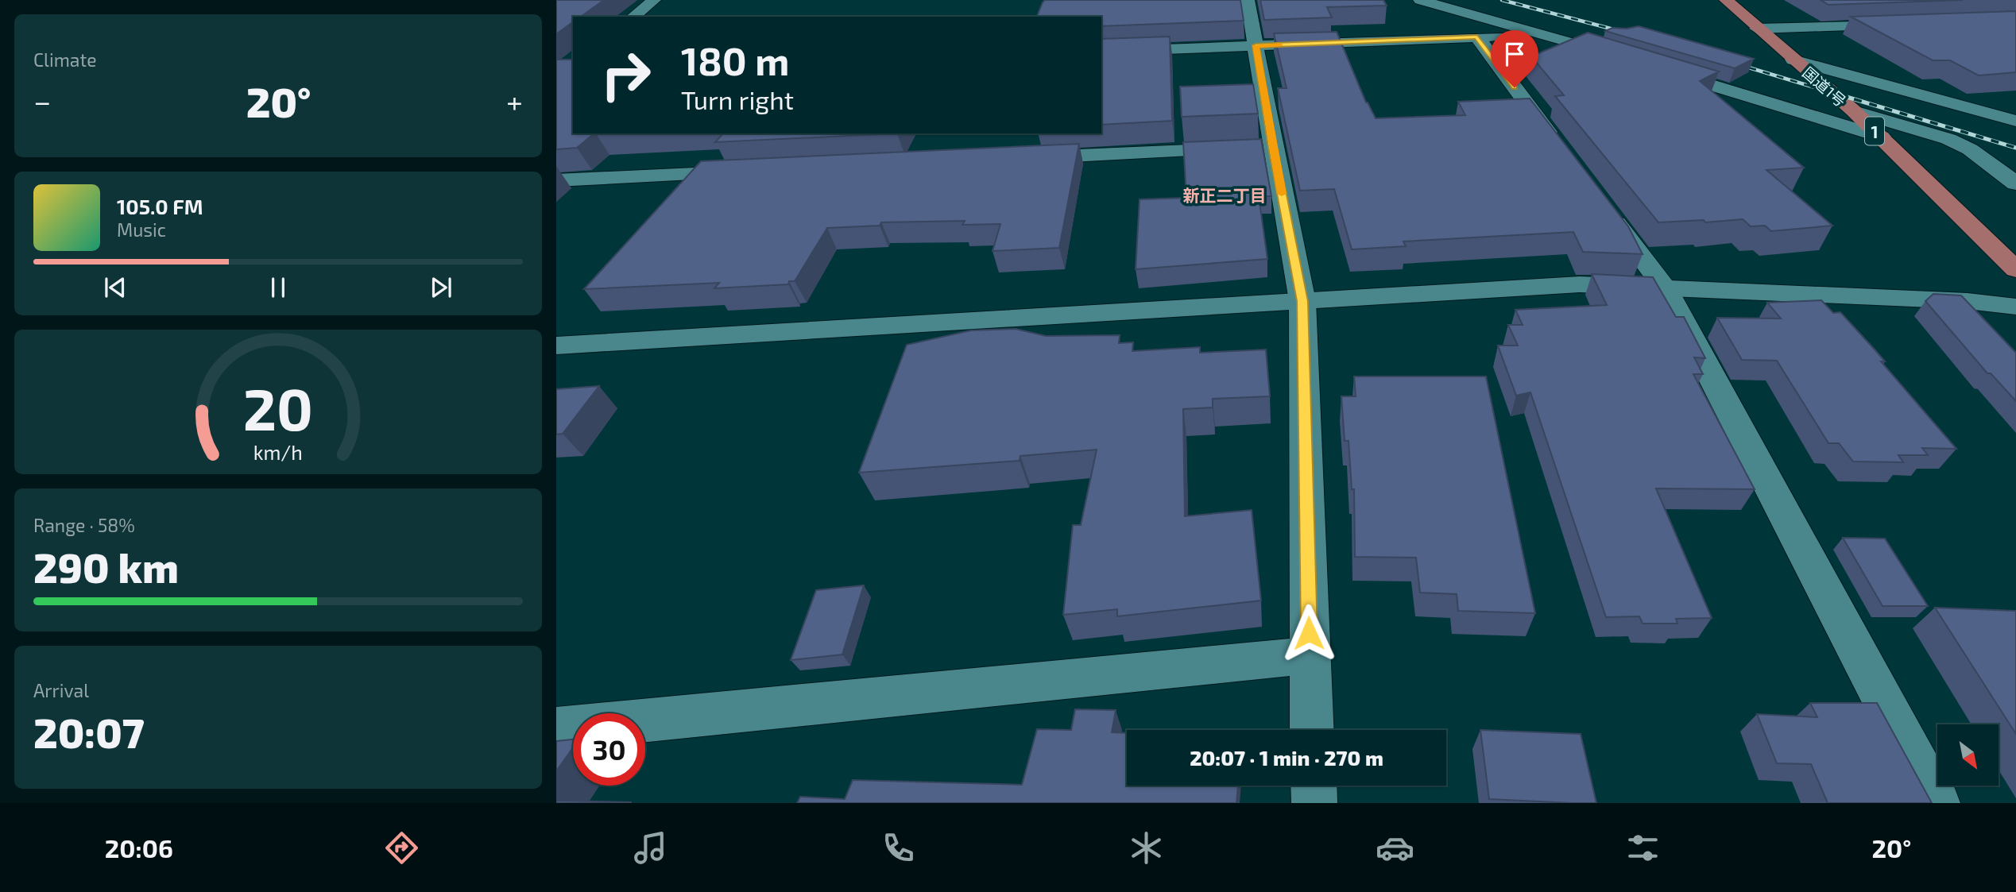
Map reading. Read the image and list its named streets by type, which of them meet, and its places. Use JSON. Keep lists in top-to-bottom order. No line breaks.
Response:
{"streets":{"highway":["国道1号","1"]},"districts":["新正二丁目"],"north":"bottom right","page":{"tile":["Climate",["Range · 58%","290 km"],["Arrival","20:07"]],"turn":["180 m","Turn right"],"heat":["−","20°","+"],"song":["105.0 FM","Music"],"limit":"30","trip":"20:07 · 1 min · 270 m","tabs":["20:06","20°"],"gauge":["20","km/h"]}}
